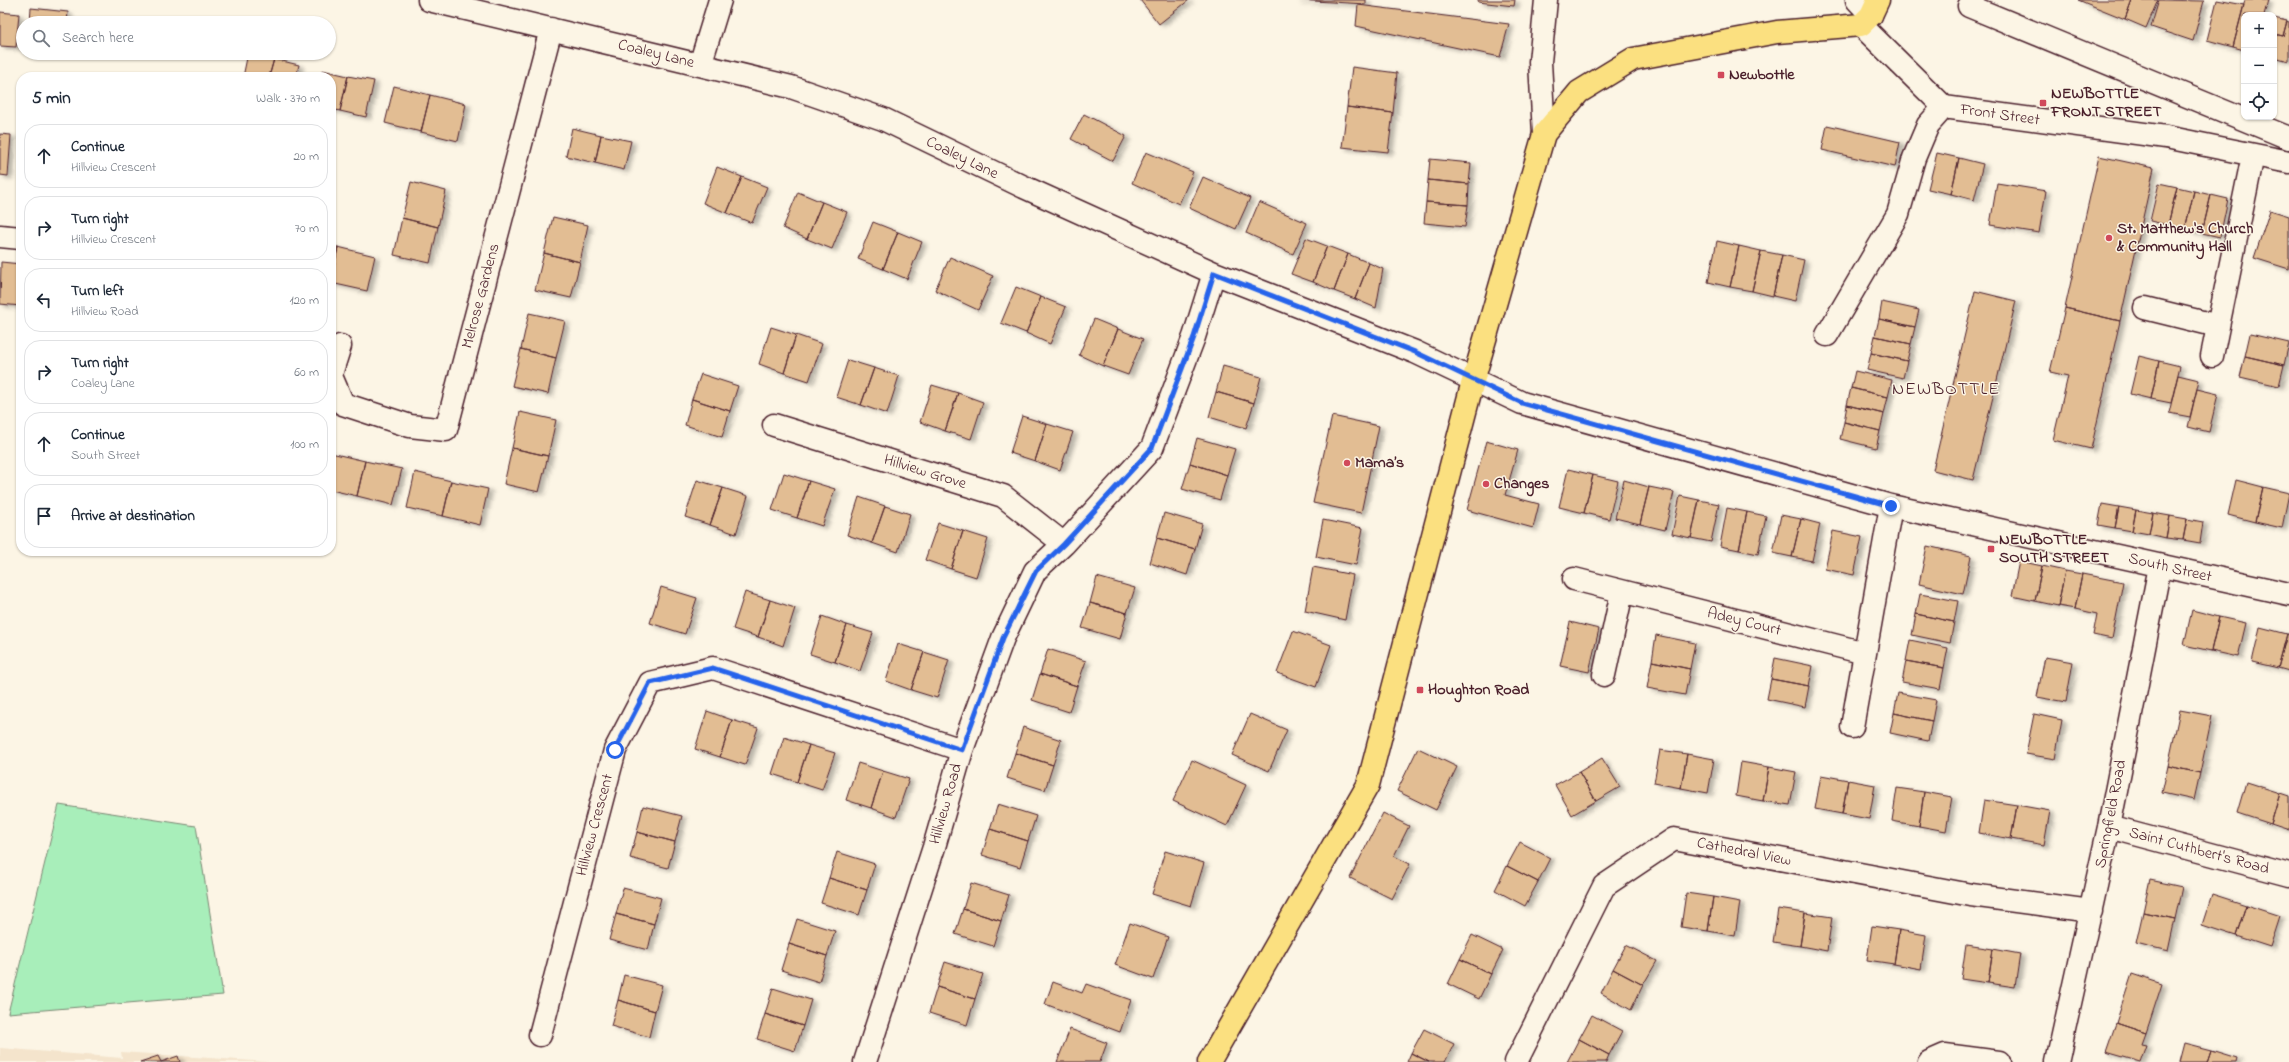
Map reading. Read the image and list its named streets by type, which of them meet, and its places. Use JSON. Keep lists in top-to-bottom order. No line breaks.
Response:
{"streets":{"street":["Coaley Lane","Front Street","Melrose Gardens","Hillview Grove","South Street","Adey Court","Hillview Road","Springfield Road","Hillview Crescent","Saint Cuthbert's Road","Cathedral View"]},"crossings":[["Coaley Lane","Melrose Gardens"],["Coaley Lane","South Street"],["Coaley Lane","Hillview Road"],["Hillview Grove","Hillview Road"],["South Street","Springfield Road"],["Hillview Road","Hillview Crescent"],["Springfield Road","Saint Cuthbert's Road"],["Springfield Road","Cathedral View"]],"districts":["NEWBOTTLE"],"places":{"transit":["Newbottle","NEWBOTTLE FRONT STREET","NEWBOTTLE SOUTH STREET","Houghton Road"],"other":["St. Matthew's Church & Community Hall","Mama’s","Changes"]},"page":{"map_buttons":["+","−"],"search":"Search here","heading":["5 min","Walk · 370 m"],"list":[["Continue","Hillview Crescent","20 m"],["Turn right","Hillview Crescent","70 m"],["Turn left","Hillview Road","120 m"],["Turn right","Coaley Lane","60 m"],["Continue","South Street","100 m"],"Arrive at destination"]}}
